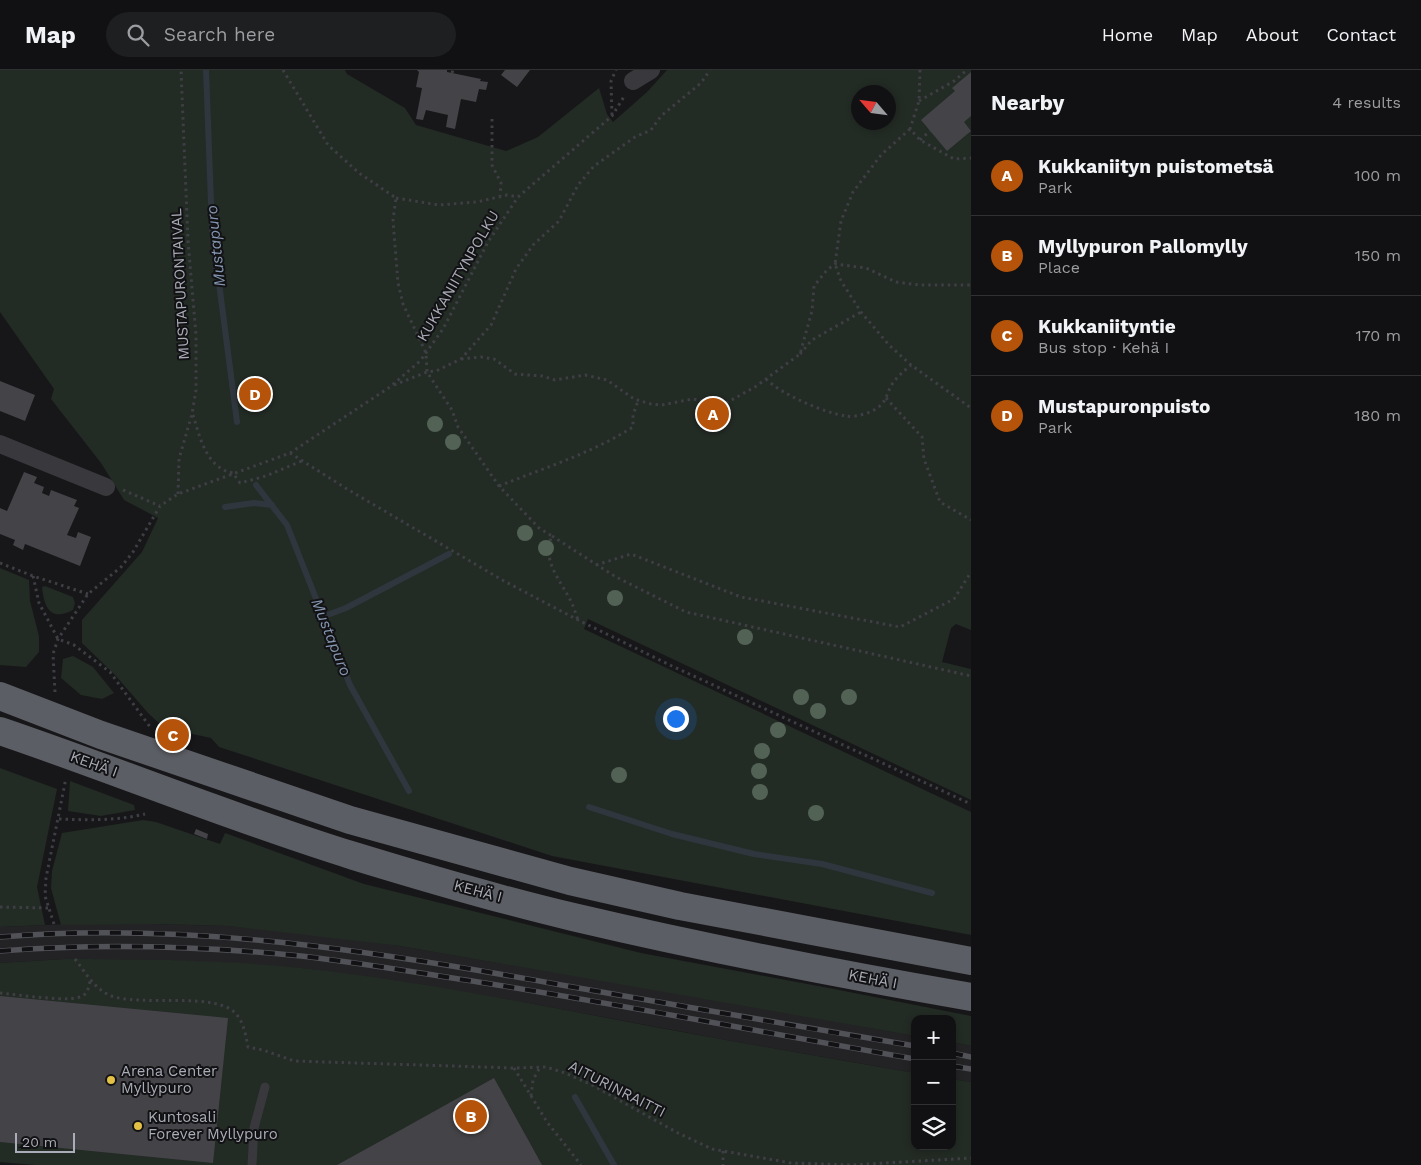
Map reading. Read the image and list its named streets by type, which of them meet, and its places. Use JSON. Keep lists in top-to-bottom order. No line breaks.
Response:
{"streets":{"highway":["KEHÄ I"],"path":["KUKKANIITYNPOLKU","MUSTAPURONTAIVAL","AITURINRAITTI"]},"crossings":[["KUKKANIITYNPOLKU","MUSTAPURONTAIVAL"]],"water":["Mustapuro"],"places":["Arena Center Myllypuro","Kuntosali Forever Myllypuro"],"scale_bar":"20 m","north":"top left","page":{"header":"Map","search":"Search here","nav":["Home","Map","About","Contact"],"heading":["Nearby","4 results"],"list":[{"mark":"A","name":"Kukkaniityn puistometsä","note":"Park","value":"100 m"},{"mark":"B","name":"Myllypuron Pallomylly","note":"Place","value":"150 m"},{"mark":"C","name":"Kukkaniityntie","note":"Bus stop · Kehä I","value":"170 m"},{"mark":"D","name":"Mustapuronpuisto","note":"Park","value":"180 m"}],"pins":["D","A","C","B"],"map_buttons":["+","−"],"scale":"20 m"}}
